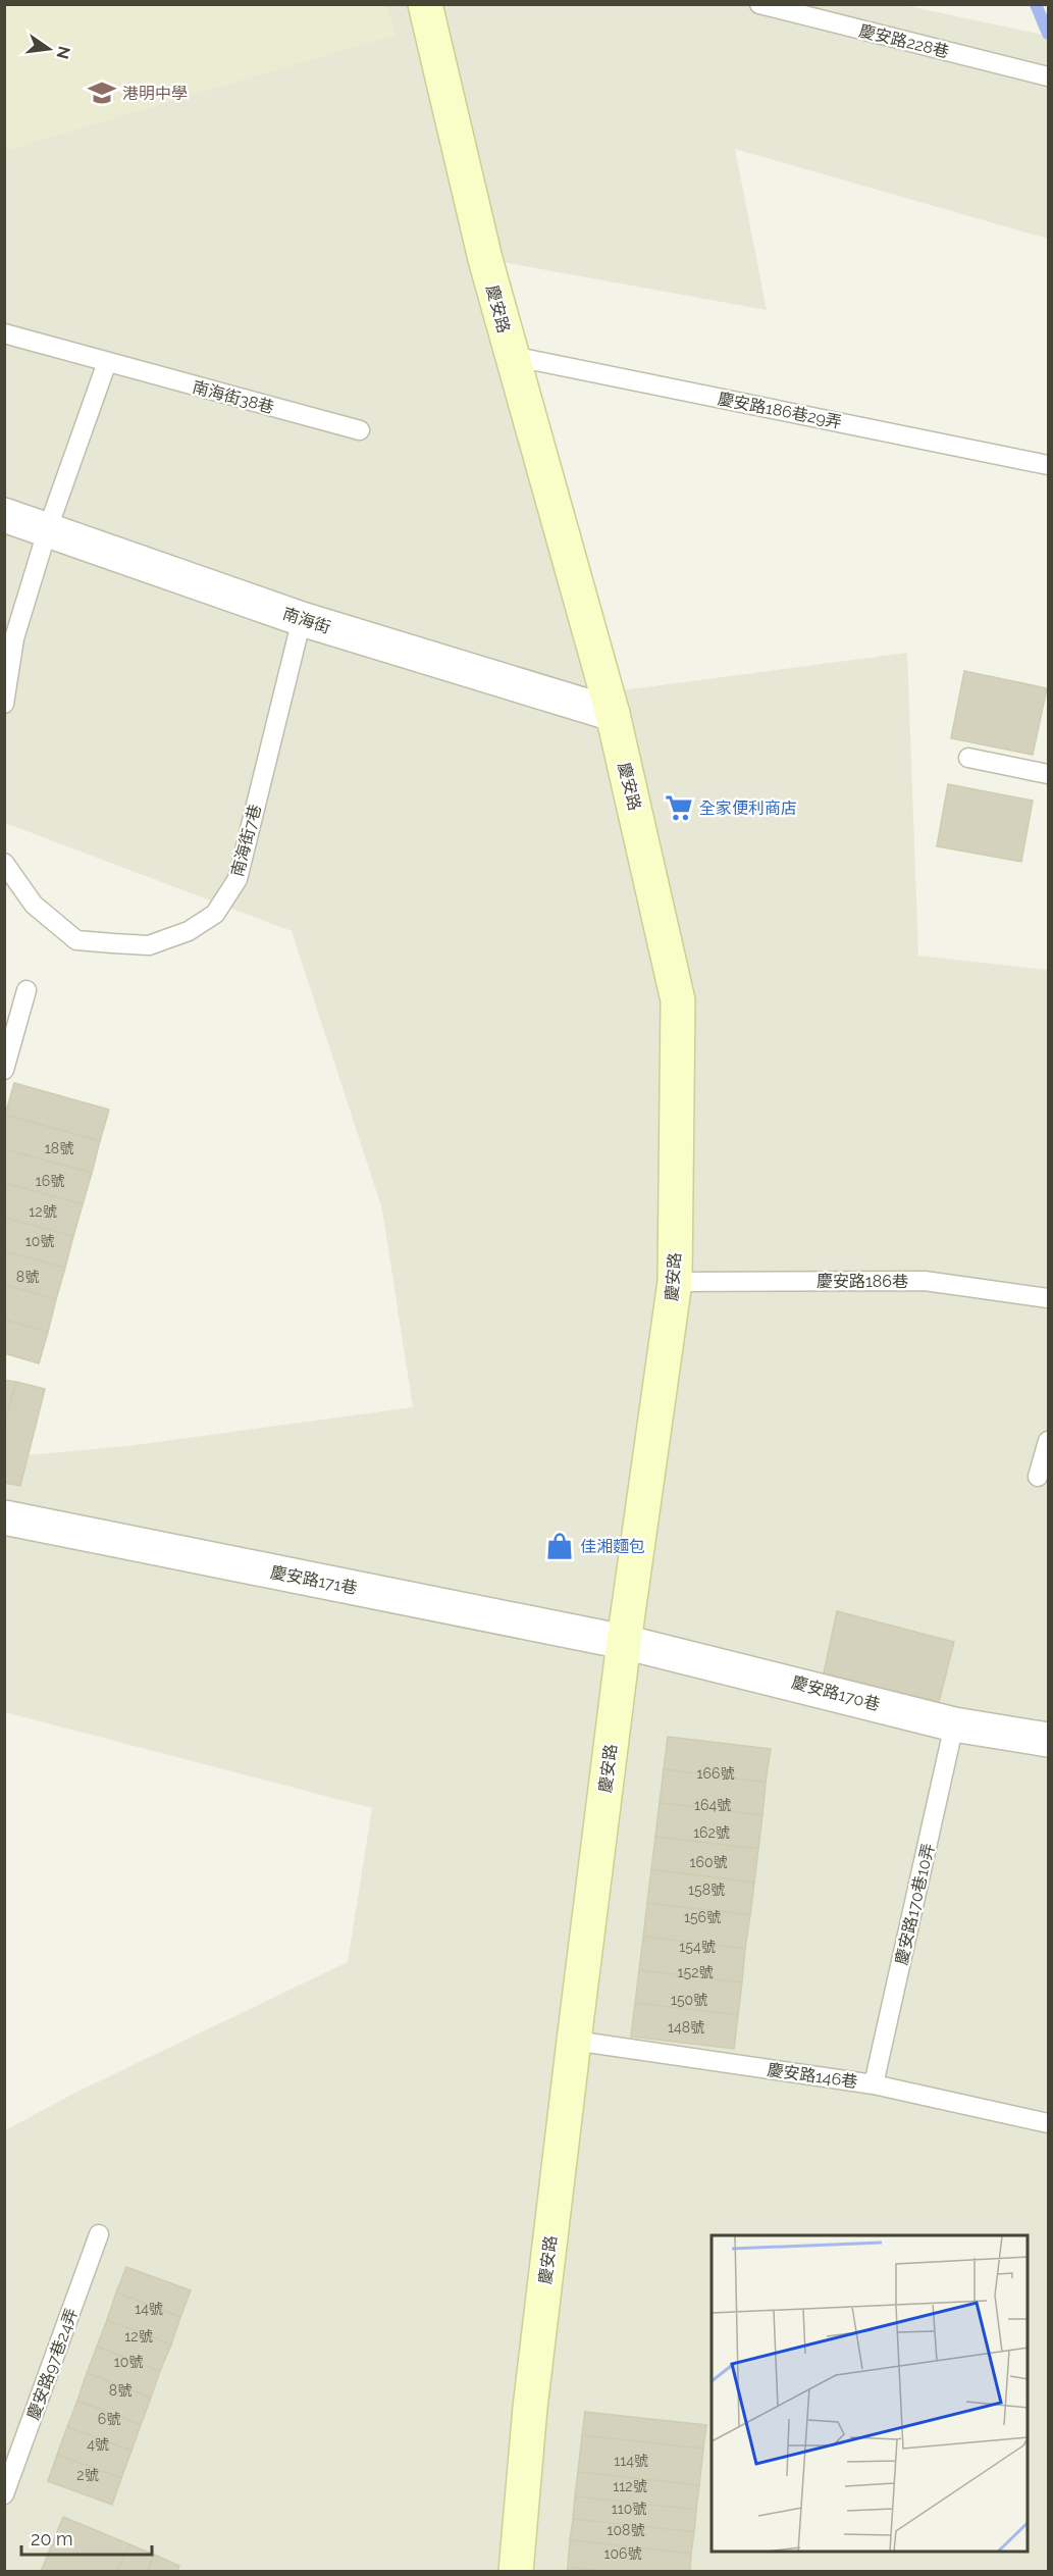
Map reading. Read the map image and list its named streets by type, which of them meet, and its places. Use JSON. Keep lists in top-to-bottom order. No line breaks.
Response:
{"streets":{"main road":["慶安路"],"street":["南海街","慶安路171巷","慶安路170巷"],"lane":["慶安路228巷","南海街38巷","慶安路186巷29弄","南海街7巷","慶安路186巷","慶安路170巷10弄","慶安路146巷","慶安路97巷24弄"]},"crossings":[["慶安路","慶安路186巷29弄"],["慶安路","南海街"],["慶安路","慶安路186巷"],["慶安路","慶安路171巷"],["慶安路","慶安路170巷"],["慶安路","慶安路146巷"],["南海街","南海街7巷"],["慶安路171巷","慶安路170巷"],["慶安路170巷","慶安路170巷10弄"],["慶安路170巷10弄","慶安路146巷"]],"places":{"school or university":["港明中學"],"supermarket":["全家便利商店"],"shop":["佳湘麵包"]},"house_numbers":["18號","16號","12號","10號","8號","166號","164號","162號","160號","158號","156號","154號","152號","150號","148號","14號","12號","10號","8號","6號","4號","114號","2號","112號","110號","108號","106號"],"scale_bar":"20 m","north":"right"}
